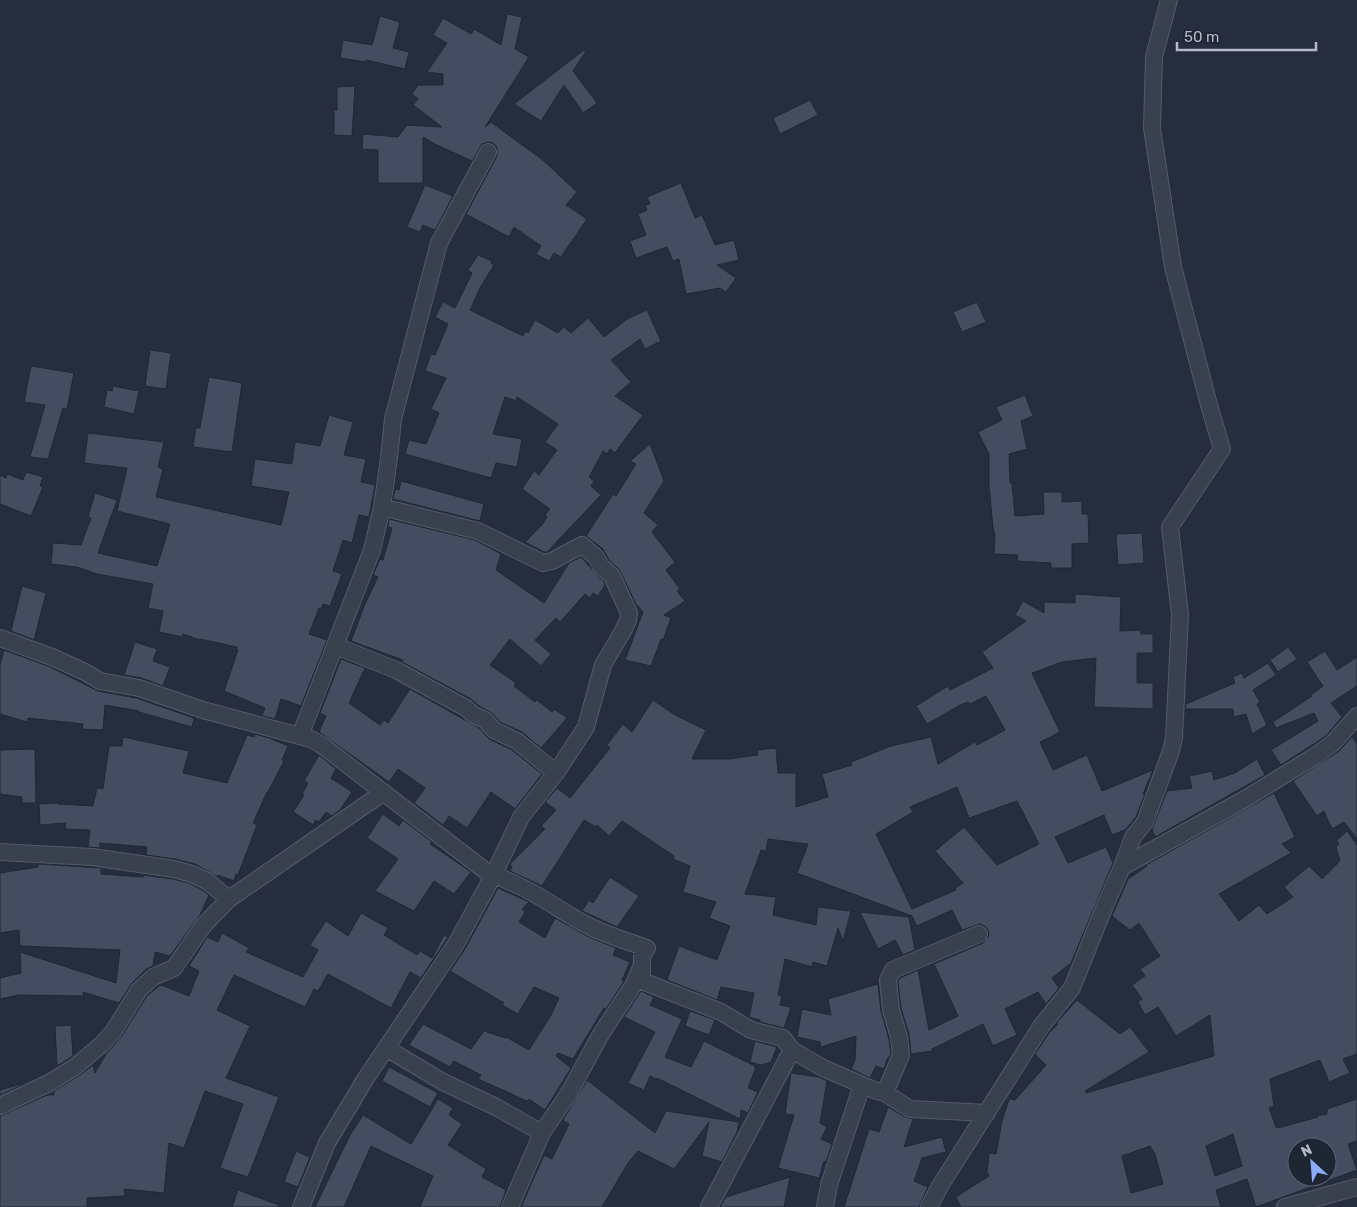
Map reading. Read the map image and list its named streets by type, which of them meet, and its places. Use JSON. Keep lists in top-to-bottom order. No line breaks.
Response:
{"scale_bar":"50 m","north":"top left"}
